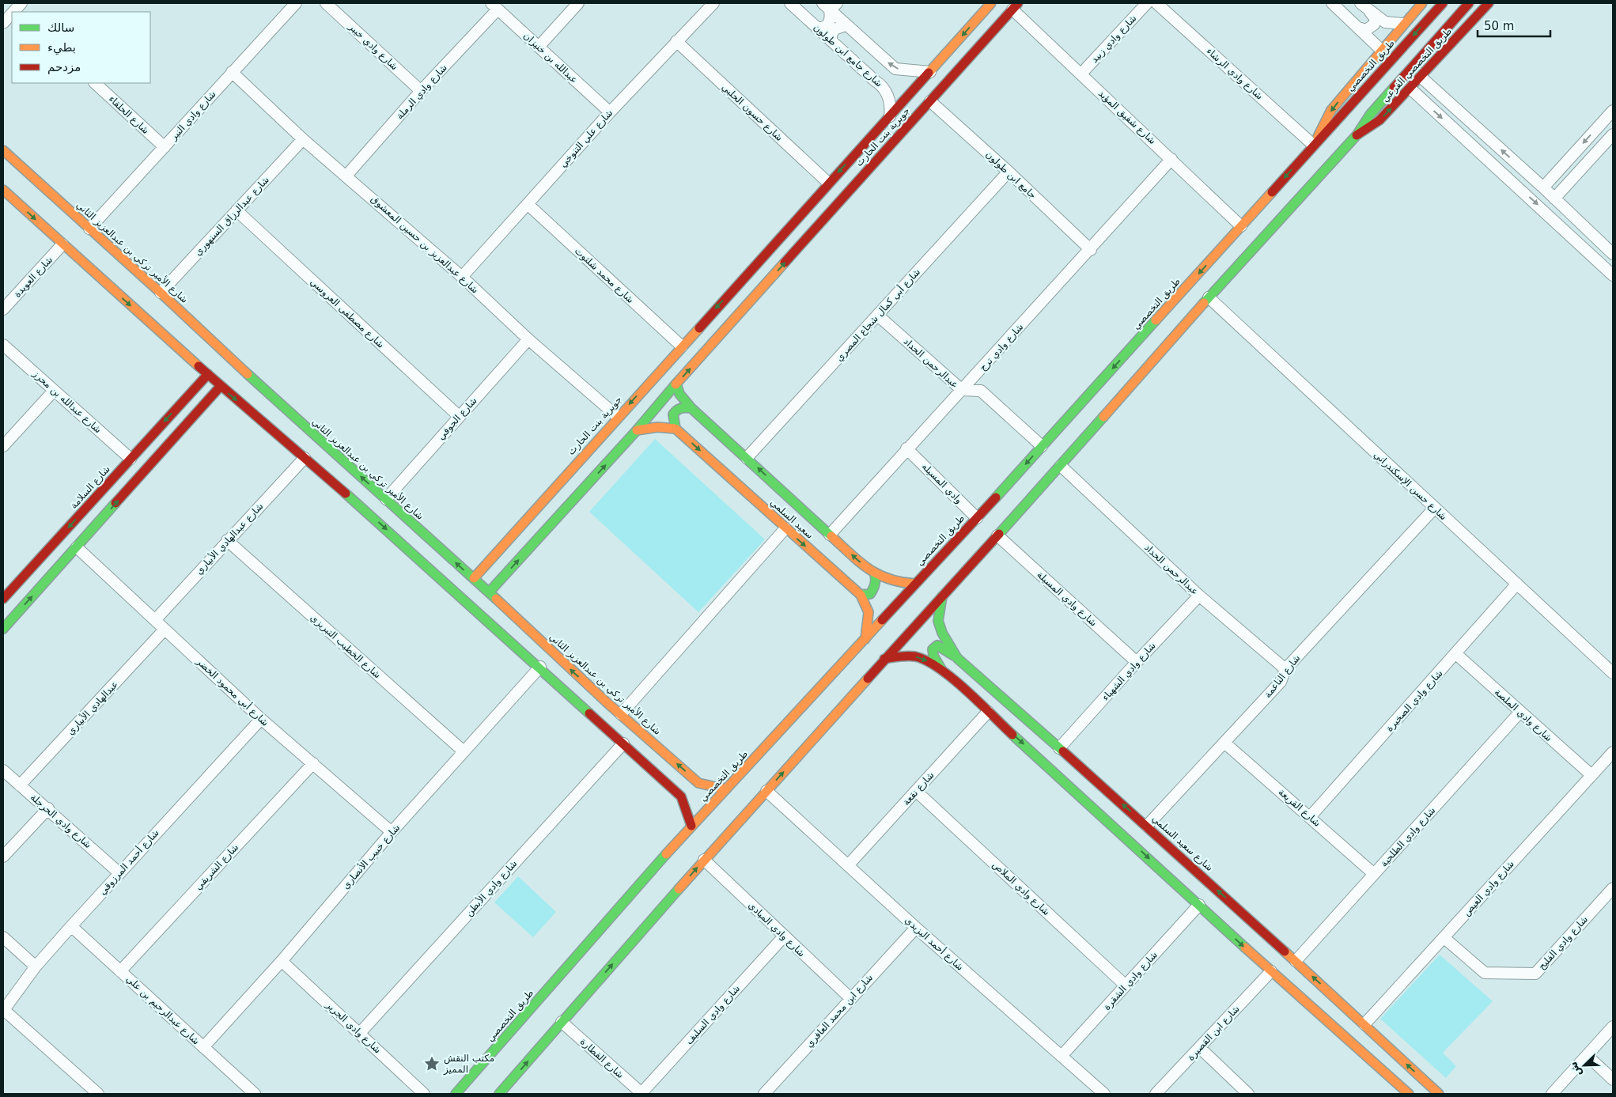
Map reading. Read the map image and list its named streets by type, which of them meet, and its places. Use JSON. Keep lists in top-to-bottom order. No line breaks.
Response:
{"streets":{"street":["شارع وادي زبيد","شارع وادي خيبر","شارع جامع ابن طولون","عبدالله بن خنيزان","طريق التخصصي الفرعي","طريق التخصصي","شارع وادي الرشاء","شارع وادي الرملة","شارع حسون الحلبي","شارع الحلقاء","شارع وادي النير","شارع شفيق المؤيد","جويرية بنت الحارث","شارع علي التنوخي","جامع ابن طولون","شارع عبدالرزاق السنهوري","شارع عبدالعزيز بن حسين المعشوق","شارع الأمير تركي بن عبدالعزيز الثاني","شارع محمد شلتوت","شارع العويدة","شارع مصطفى العروسي","شارع أبي كمال شجاع المصري","شارع وادي ترج","عبدالرحمن الحداد","شارع عبدالله بن محرز","شارع الجوفي","وادي المسيله","شارع حسن الإسكندراني","شارع السلامة","سعيد السلمي","شارع عبدالهادي الأبياري","شارع وادي المسيلة","شارع الخطيب التبريزي","شارع وادي الشهباء","شارع الناعمة","شارع أبي محمود الخضر","شارع وادي الصخيرة","عبدالهادي الأبياري","شارع وادي الملصة","شارع نقعة","شارع القريعة","شارع وادي الحرجلة","شارع وادي الطلحية","شارع سعيد السلمي","شارع خبيب الأنصاري","شارع أحمد المرزوقي","شارع الشريقي","شارع وادي الأبطن","شارع وادي الملاص","شارع وادي العيص","شارع وادي الميادي","شارع وادي الفليح","شارع أحمد اليزيدي","شارع وادي الشقرة","شارع عبدالرحيم بن علي","شارع ابن محمد العافري","شارع وادي السليف","شارع وادي الجرير","شارع ابن القصيرة","شارع القطارة"]},"crossings":[["شارع وادي زبيد","شارع شفيق المؤيد"],["شارع وادي خيبر","شارع وادي الرملة"],["شارع جامع ابن طولون","جويرية بنت الحارث"],["عبدالله بن خنيزان","شارع وادي الرملة"],["عبدالله بن خنيزان","شارع علي التنوخي"],["طريق التخصصي","شارع وادي الرشاء"],["طريق التخصصي","شارع شفيق المؤيد"],["طريق التخصصي","شارع الأمير تركي بن عبدالعزيز الثاني"],["طريق التخصصي","عبدالرحمن الحداد"],["طريق التخصصي","وادي المسيله"],["طريق التخصصي","سعيد السلمي"],["شارع وادي الرملة","شارع عبدالعزيز بن حسين المعشوق"],["شارع حسون الحلبي","جويرية بنت الحارث"],["شارع حسون الحلبي","شارع علي التنوخي"],["شارع الحلقاء","شارع وادي النير"],["شارع وادي النير","شارع عبدالعزيز بن حسين المعشوق"],["شارع وادي النير","شارع الأمير تركي بن عبدالعزيز الثاني"],["شارع شفيق المؤيد","جويرية بنت الحارث"],["شارع شفيق المؤيد","شارع وادي ترج"],["جويرية بنت الحارث","جامع ابن طولون"],["جويرية بنت الحارث","شارع عبدالعزيز بن حسين المعشوق"],["جويرية بنت الحارث","شارع الأمير تركي بن عبدالعزيز الثاني"],["جويرية بنت الحارث","شارع محمد شلتوت"],["جويرية بنت الحارث","سعيد السلمي"],["شارع علي التنوخي","شارع عبدالعزيز بن حسين المعشوق"],["شارع علي التنوخي","شارع محمد شلتوت"],["جامع ابن طولون","شارع أبي كمال شجاع المصري"],["جامع ابن طولون","شارع وادي ترج"],["شارع عبدالرزاق السنهوري","شارع عبدالعزيز بن حسين المعشوق"],["شارع عبدالرزاق السنهوري","شارع الأمير تركي بن عبدالعزيز الثاني"],["شارع عبدالرزاق السنهوري","شارع مصطفى العروسي"],["شارع عبدالعزيز بن حسين المعشوق","شارع الجوفي"],["شارع الأمير تركي بن عبدالعزيز الثاني","شارع العويدة"],["شارع الأمير تركي بن عبدالعزيز الثاني","شارع الجوفي"],["شارع الأمير تركي بن عبدالعزيز الثاني","شارع السلامة"],["شارع الأمير تركي بن عبدالعزيز الثاني","شارع عبدالهادي الأبياري"],["شارع الأمير تركي بن عبدالعزيز الثاني","شارع خبيب الأنصاري"],["شارع الأمير تركي بن عبدالعزيز الثاني","شارع وادي الأبطن"],["شارع مصطفى العروسي","شارع الجوفي"],["شارع أبي كمال شجاع المصري","عبدالرحمن الحداد"],["شارع أبي كمال شجاع المصري","سعيد السلمي"],["شارع وادي ترج","عبدالرحمن الحداد"],["شارع وادي ترج","وادي المسيله"],["شارع وادي ترج","سعيد السلمي"],["عبدالرحمن الحداد","شارع وادي الشهباء"],["عبدالرحمن الحداد","شارع الناعمة"],["شارع عبدالله بن محرز","شارع السلامة"],["شارع حسن الإسكندراني","شارع الناعمة"],["شارع حسن الإسكندراني","شارع وادي الصخيرة"],["شارع عبدالهادي الأبياري","شارع الخطيب التبريزي"],["شارع عبدالهادي الأبياري","شارع أبي محمود الخضر"],["شارع وادي المسيلة","شارع وادي الشهباء"],["شارع الخطيب التبريزي","شارع خبيب الأنصاري"],["شارع وادي الشهباء","شارع سعيد السلمي"],["شارع الناعمة","شارع القريعة"],["شارع الناعمة","شارع سعيد السلمي"],["شارع أبي محمود الخضر","عبدالهادي الأبياري"],["شارع أبي محمود الخضر","شارع خبيب الأنصاري"],["شارع أبي محمود الخضر","شارع أحمد المرزوقي"],["شارع أبي محمود الخضر","شارع الشريقي"],["شارع وادي الصخيرة","شارع وادي الملصة"],["شارع وادي الصخيرة","شارع القريعة"],["عبدالهادي الأبياري","شارع وادي الحرجلة"],["شارع وادي الملصة","شارع وادي الطلحية"],["شارع وادي الملصة","شارع وادي العيص"],["شارع نقعة","شارع سعيد السلمي"],["شارع نقعة","شارع وادي الملاص"],["شارع نقعة","شارع أحمد اليزيدي"],["شارع القريعة","شارع وادي الطلحية"],["شارع وادي الحرجلة","شارع أحمد المرزوقي"],["شارع وادي الطلحية","شارع سعيد السلمي"],["شارع سعيد السلمي","شارع وادي العيص"],["شارع سعيد السلمي","شارع وادي الشقرة"],["شارع سعيد السلمي","شارع ابن القصيرة"],["شارع خبيب الأنصاري","شارع عبدالرحيم بن علي"],["شارع خبيب الأنصاري","شارع وادي الجرير"],["شارع أحمد المرزوقي","شارع عبدالرحيم بن علي"],["شارع الشريقي","شارع عبدالرحيم بن علي"],["شارع وادي الأبطن","شارع وادي الجرير"],["شارع وادي الملاص","شارع وادي الشقرة"],["شارع وادي العيص","شارع وادي الفليح"],["شارع وادي الميادي","شارع ابن محمد العافري"],["شارع وادي الميادي","شارع وادي السليف"],["شارع أحمد اليزيدي","شارع وادي الشقرة"],["شارع أحمد اليزيدي","شارع ابن محمد العافري"],["شارع وادي السليف","شارع القطارة"]],"places":{"place":["مكتب النقش المميز"]},"legend":["سالك","بطيء","مزدحم"],"scale_bar":"50 m","north":"bottom left"}
